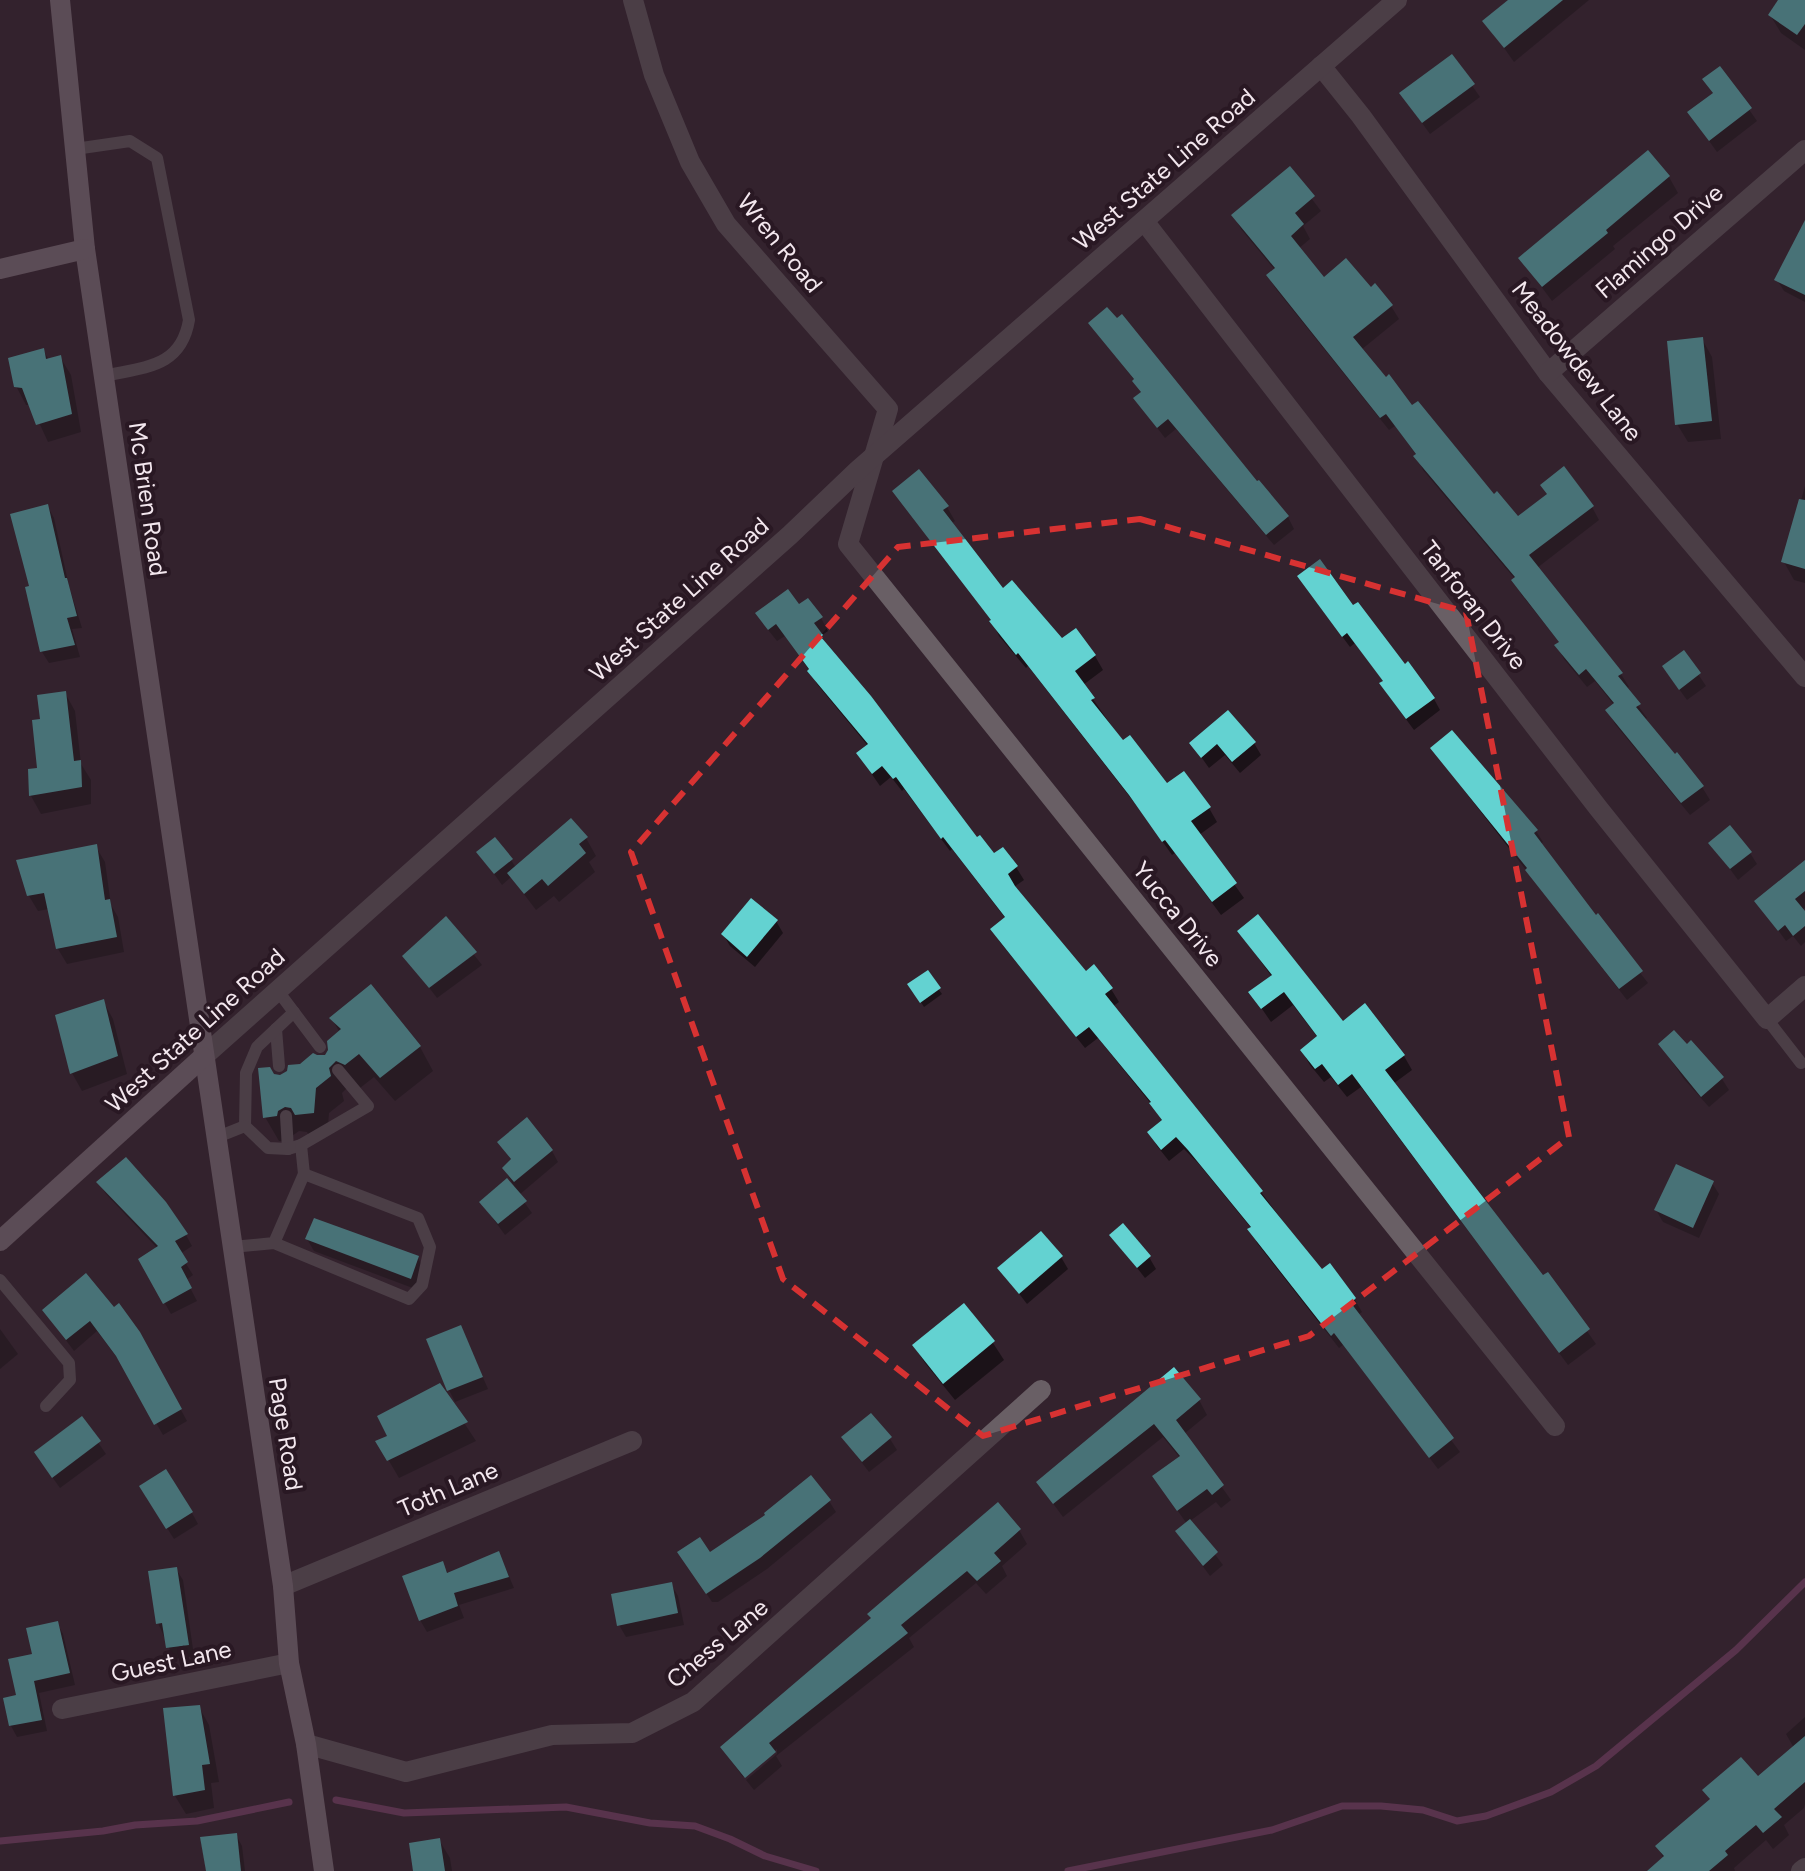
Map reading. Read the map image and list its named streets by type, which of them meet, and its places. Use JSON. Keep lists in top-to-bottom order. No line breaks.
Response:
{"streets":{"main road":["West State Line Road","Mc Brien Road","Page Road"],"street":["Flamingo Drive","Wren Road","Meadowdew Lane","Tanforan Drive","Yucca Drive","Toth Lane","Chess Lane","Guest Lane"]},"crossings":[["West State Line Road","Meadowdew Lane"],["West State Line Road","Tanforan Drive"],["West State Line Road","Yucca Drive"],["West State Line Road","Page Road"],["Flamingo Drive","Meadowdew Lane"],["Wren Road","Yucca Drive"],["Mc Brien Road","Page Road"],["Page Road","Toth Lane"],["Page Road","Chess Lane"],["Page Road","Guest Lane"]]}
